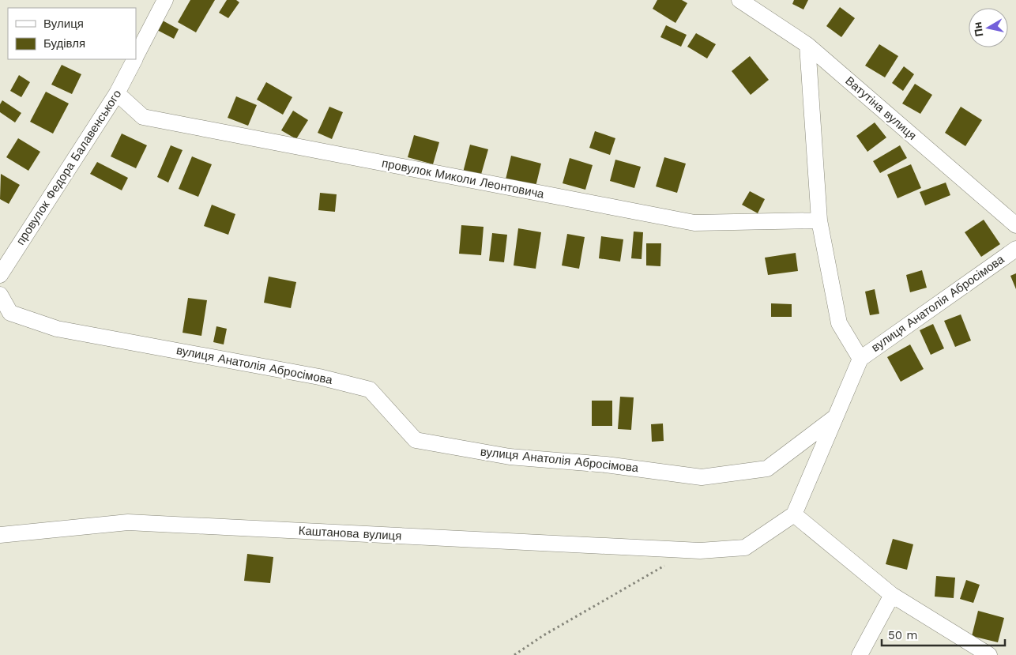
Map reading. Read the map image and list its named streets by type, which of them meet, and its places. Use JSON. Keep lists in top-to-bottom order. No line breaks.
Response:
{"streets":{"street":["Ватутіна вулиця","провулок Федора Балавенського","провулок Миколи Леонтовича","вулиця Анатолія Абросімова","Каштанова вулиця"]},"crossings":[["провулок Федора Балавенського","провулок Миколи Леонтовича"]],"legend":["Вулиця","Будівля"],"scale_bar":"50 m","north":"left"}
